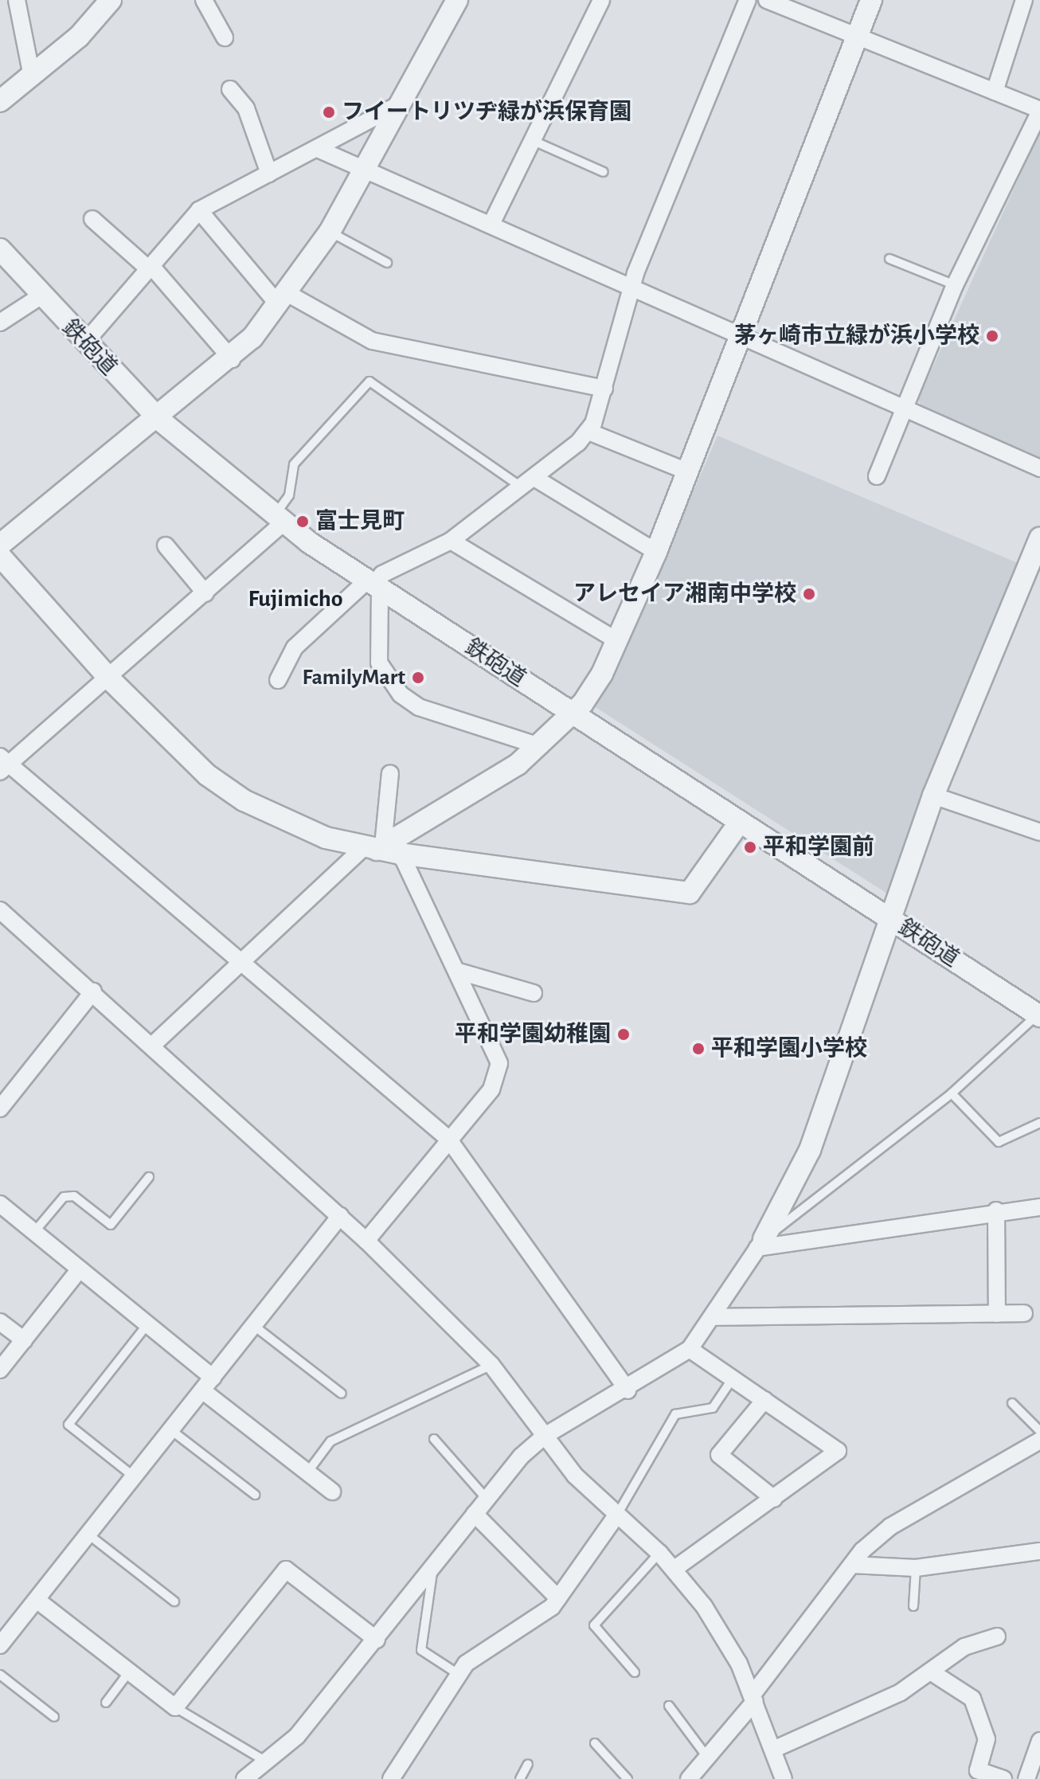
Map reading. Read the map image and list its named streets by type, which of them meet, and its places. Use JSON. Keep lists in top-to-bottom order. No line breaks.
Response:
{"streets":{"street":["鉄砲道"]},"districts":["Fujimicho"],"places":["フイートリツヂ緑が浜保育園","茅ヶ崎市立緑が浜小学校","富士見町","アレセイア湘南中学校","FamilyMart","平和学園前","平和学園幼稚園","平和学園小学校"]}
